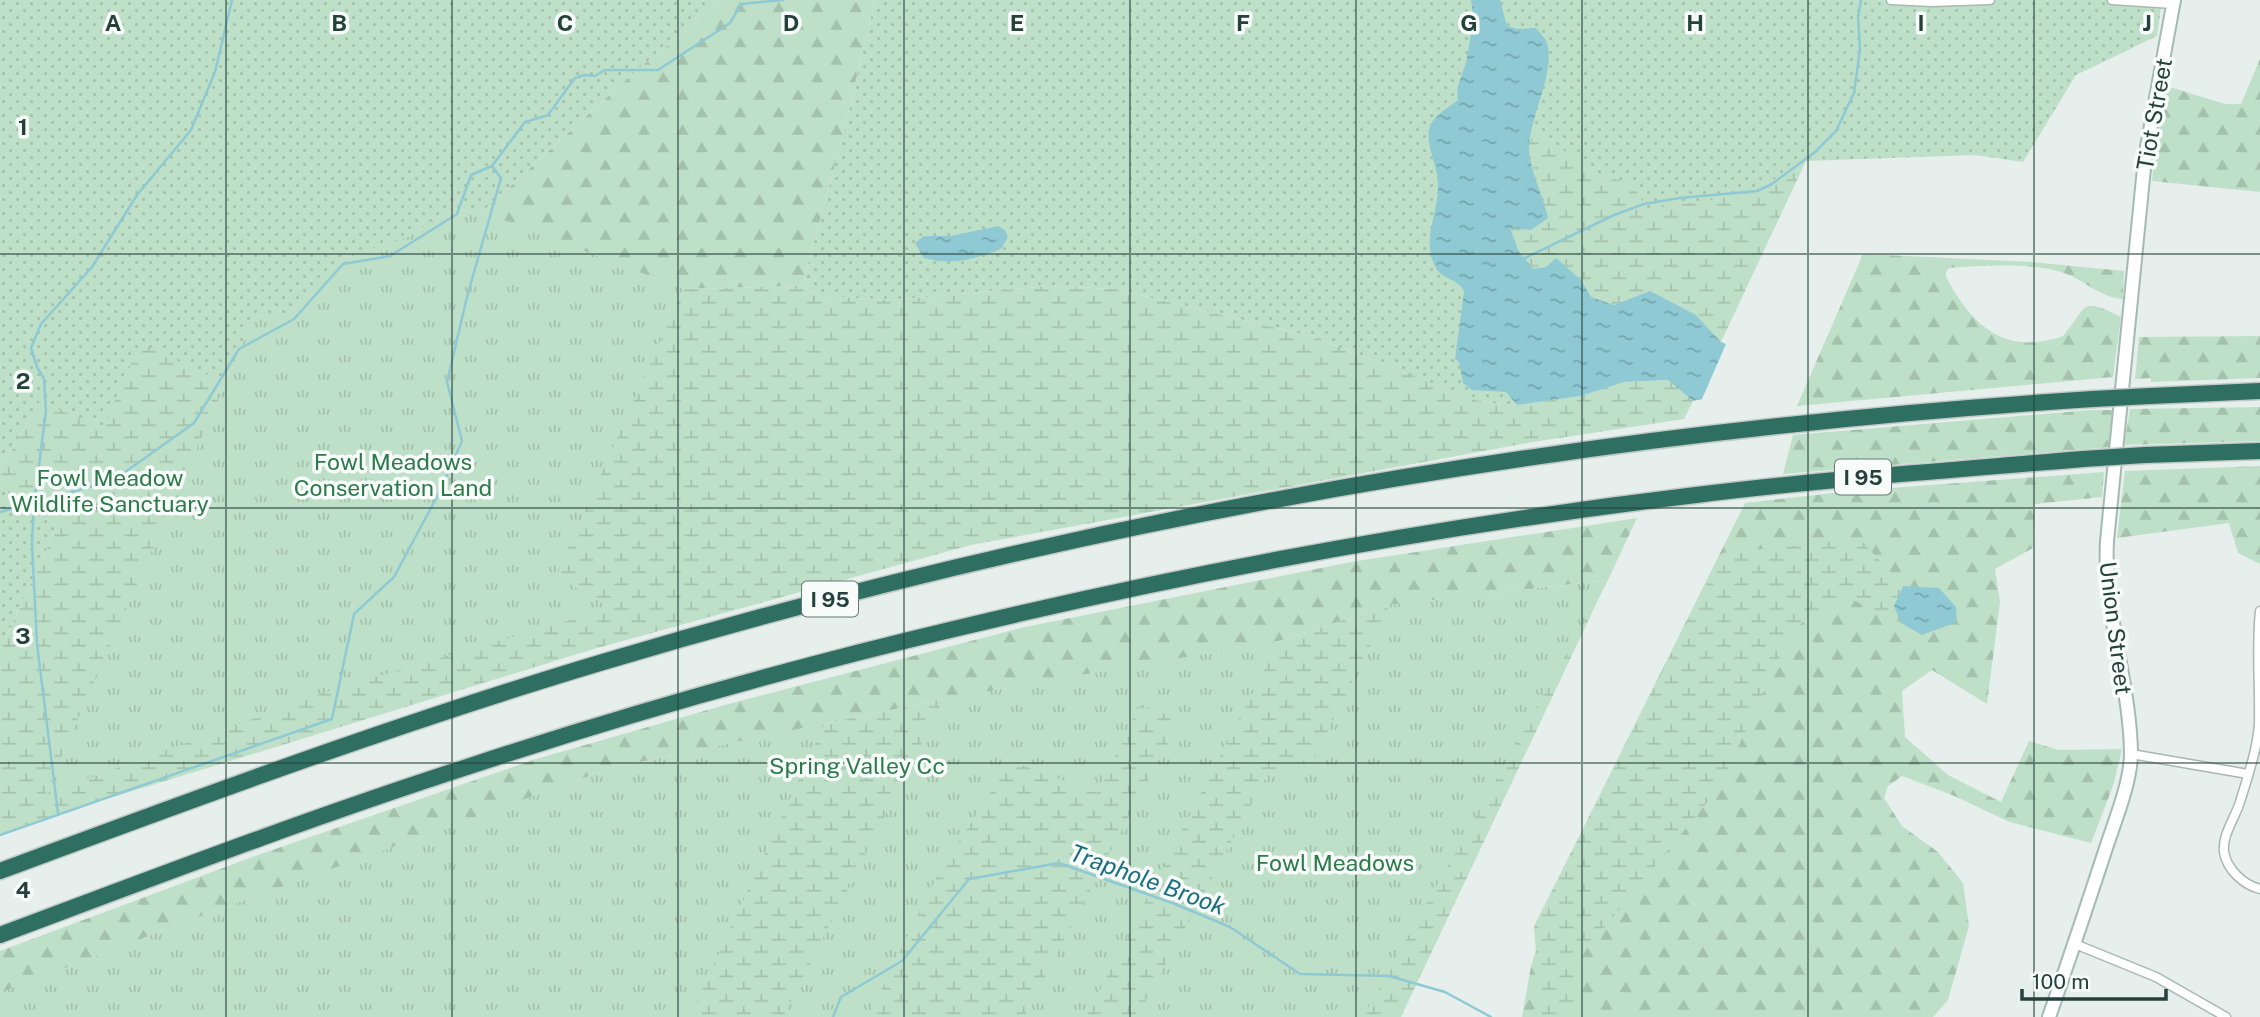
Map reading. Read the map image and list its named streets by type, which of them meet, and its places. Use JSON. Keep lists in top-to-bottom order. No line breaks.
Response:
{"streets":{"highway":["I 95"],"main road":["Tiot Street","Union Street"]},"crossings":[["Tiot Street","Union Street"]],"water":["Traphole Brook"],"parks":["Fowl Meadows Conservation Land","Fowl Meadow Wildlife Sanctuary","Spring Valley Cc","Fowl Meadows"],"scale_bar":"100 m","grid":{"columns":["A","B","C","D","E","F","G","H","I","J"],"rows":["1","2","3","4"]}}
